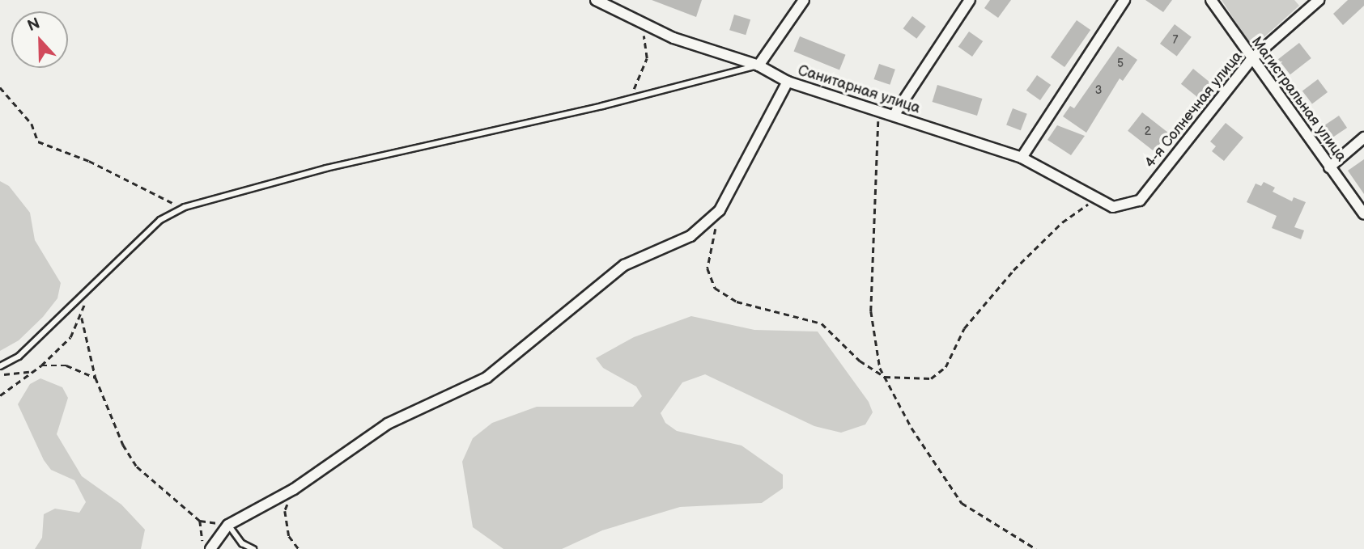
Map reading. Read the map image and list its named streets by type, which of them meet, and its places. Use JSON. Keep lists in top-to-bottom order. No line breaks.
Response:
{"streets":{"street":["Санитарная улица","Магистральная улица","4-я Солнечная улица"]},"crossings":[["Санитарная улица","4-я Солнечная улица"],["Магистральная улица","4-я Солнечная улица"]],"house_numbers":["7","5","3","2"],"north":"top"}
